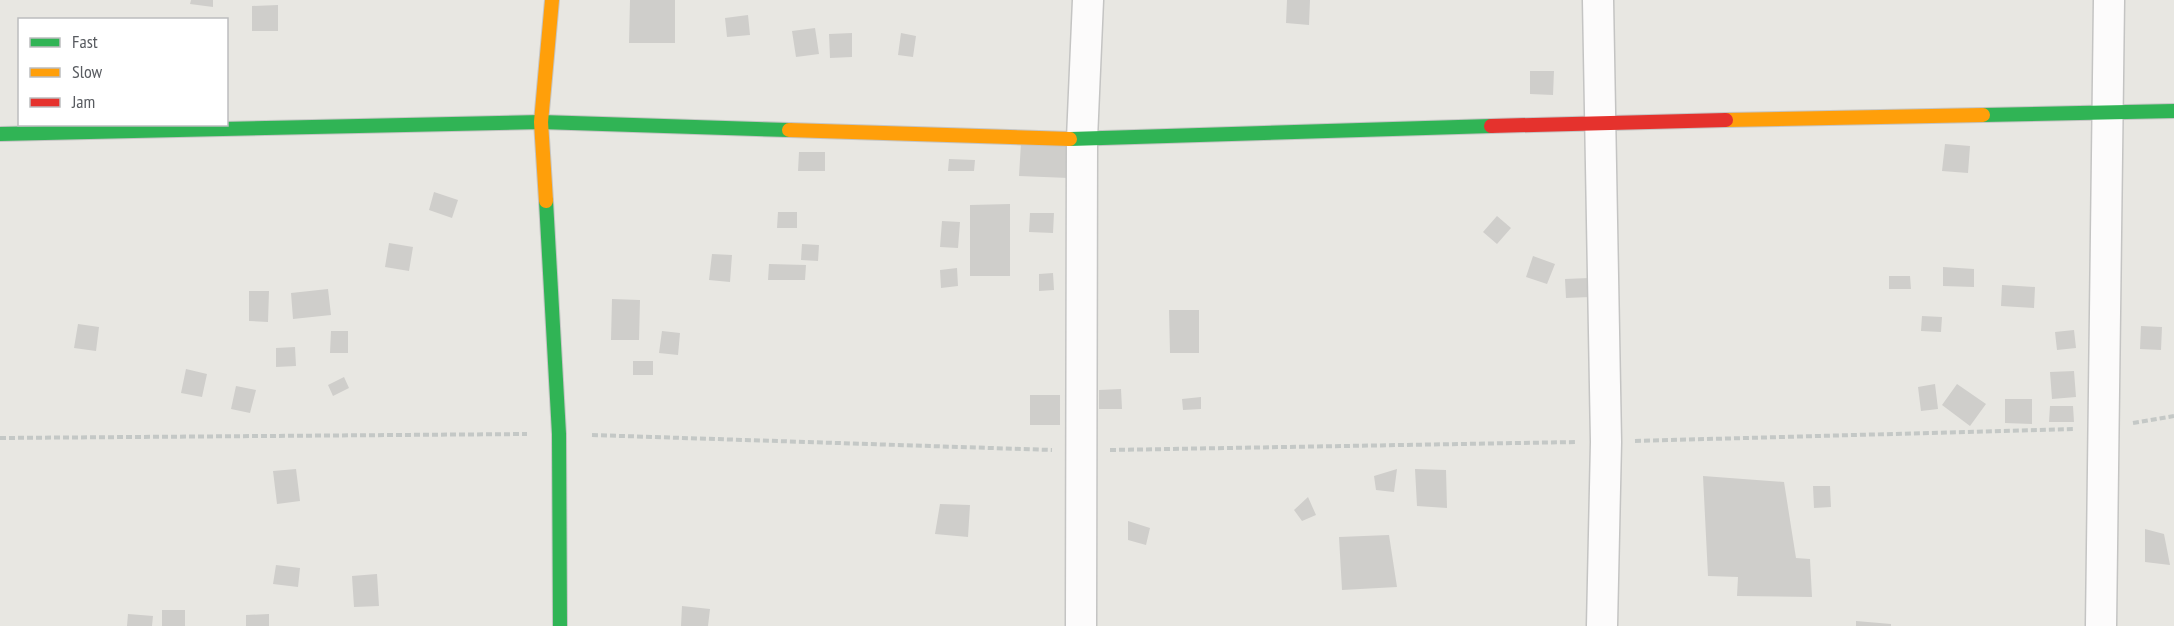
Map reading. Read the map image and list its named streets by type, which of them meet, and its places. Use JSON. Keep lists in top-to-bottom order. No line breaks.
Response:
{"legend":["Fast","Slow","Jam"]}
